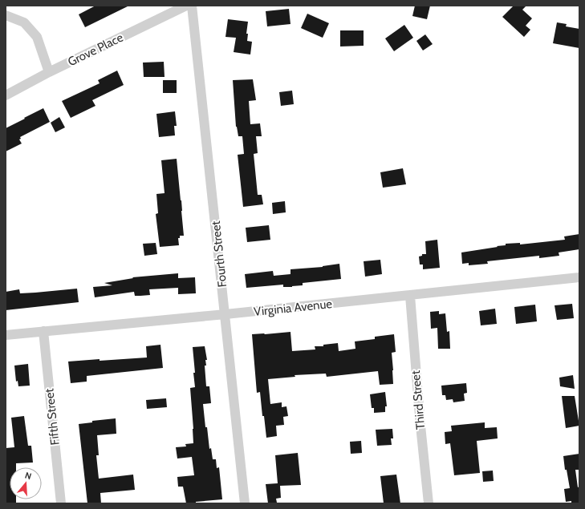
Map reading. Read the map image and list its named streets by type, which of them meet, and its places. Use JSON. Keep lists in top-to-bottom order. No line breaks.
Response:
{"streets":{"street":["Grove Place","Fourth Street","Virginia Avenue","Third Street","Fifth Street"]},"crossings":[["Fourth Street","Virginia Avenue"],["Virginia Avenue","Third Street"],["Virginia Avenue","Fifth Street"]],"north":"top"}
